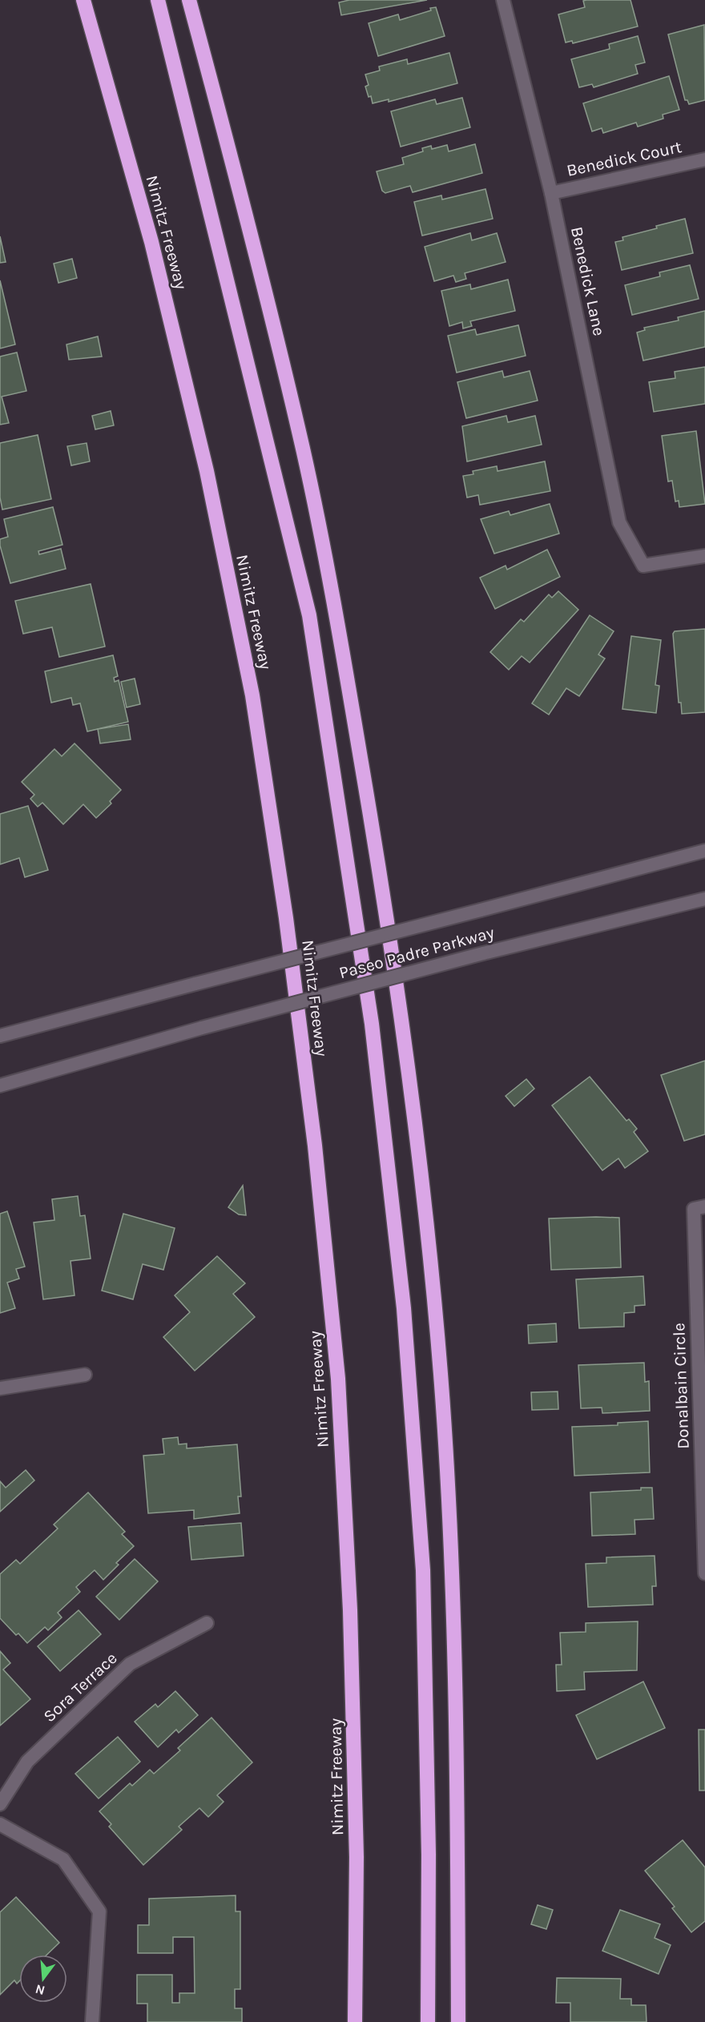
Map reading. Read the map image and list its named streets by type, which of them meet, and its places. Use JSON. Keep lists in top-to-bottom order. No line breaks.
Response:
{"streets":{"highway":["Nimitz Freeway"],"street":["Benedick Court","Benedick Lane","Paseo Padre Parkway","Donalbain Circle","Sora Terrace"]},"crossings":[["Benedick Court","Benedick Lane"]],"north":"bottom"}
